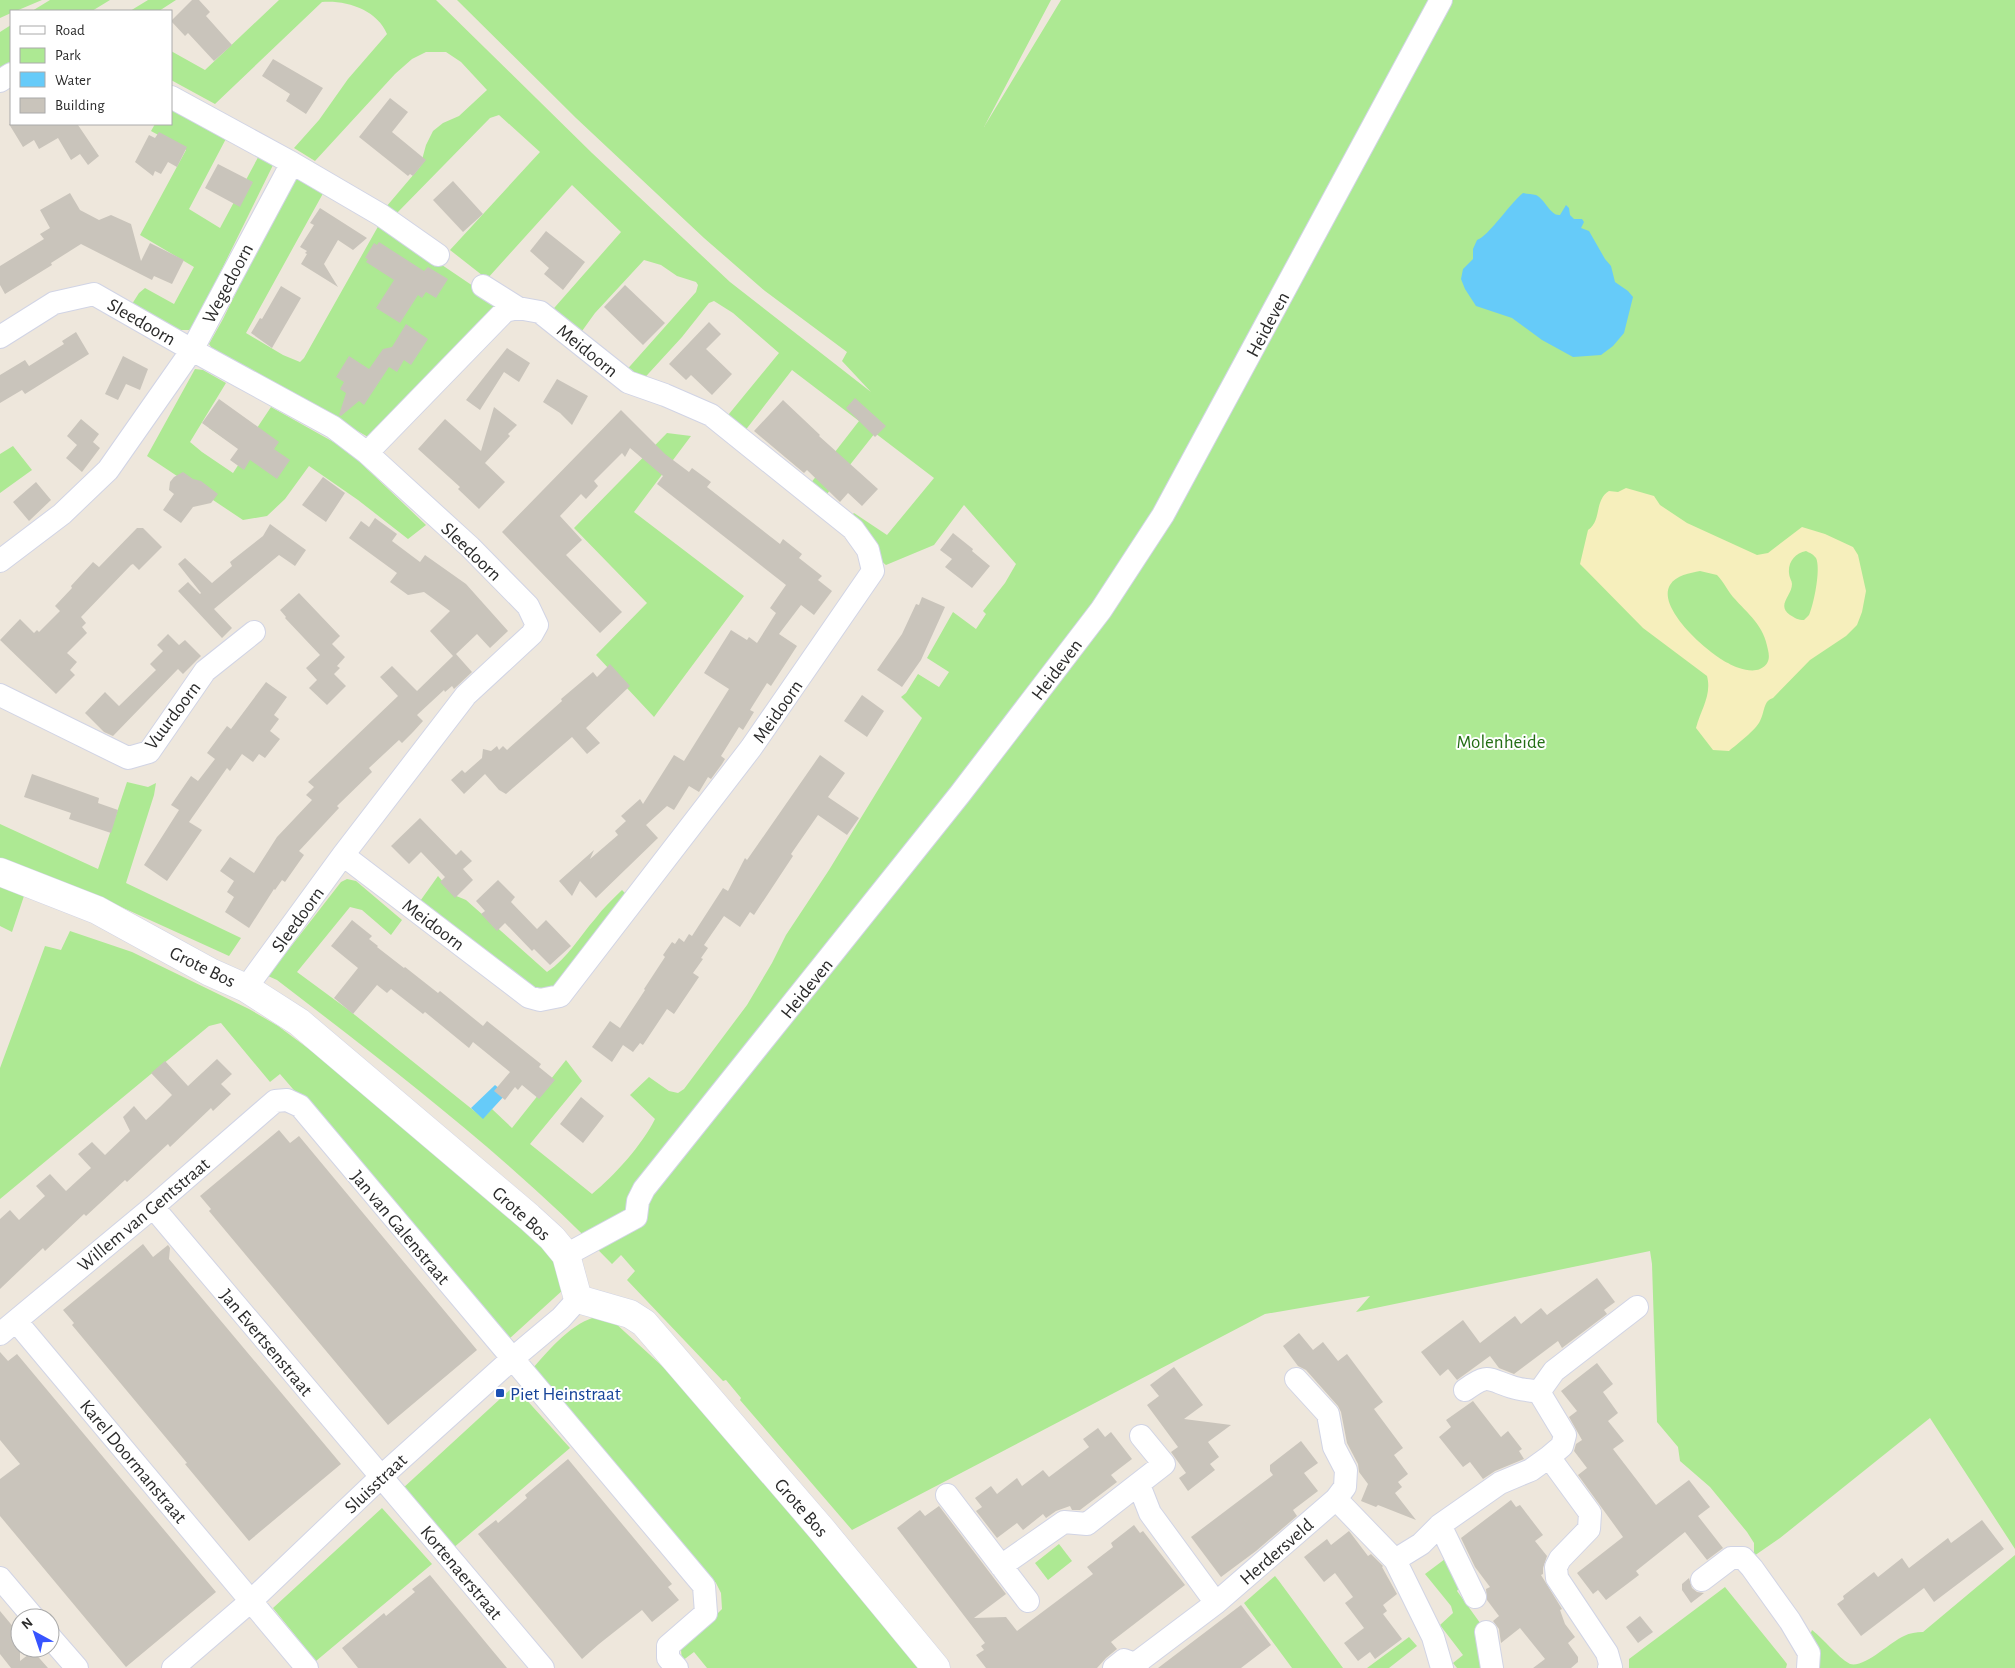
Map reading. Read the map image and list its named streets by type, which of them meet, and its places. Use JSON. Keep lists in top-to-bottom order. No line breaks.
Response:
{"streets":{"street":["Wegedoorn","Sleedoorn","Heideven","Meidoorn","Vuurdoorn","Grote Bos","Willem van Gentstraat","Jan van Galenstraat","Jan Evertsenstraat","Karel Doormanstraat","Sluisstraat","Herdersveld","Kortenaerstraat"]},"crossings":[["Wegedoorn","Sleedoorn"],["Sleedoorn","Meidoorn"],["Sleedoorn","Grote Bos"],["Heideven","Grote Bos"],["Grote Bos","Sluisstraat"],["Willem van Gentstraat","Jan van Galenstraat"],["Willem van Gentstraat","Jan Evertsenstraat"],["Willem van Gentstraat","Karel Doormanstraat"],["Jan van Galenstraat","Sluisstraat"],["Jan Evertsenstraat","Sluisstraat"],["Jan Evertsenstraat","Kortenaerstraat"],["Karel Doormanstraat","Sluisstraat"],["Sluisstraat","Kortenaerstraat"]],"parks":["Molenheide"],"places":{"transit":["Piet Heinstraat"]},"legend":["Road","Park","Water","Building"],"north":"top left"}
